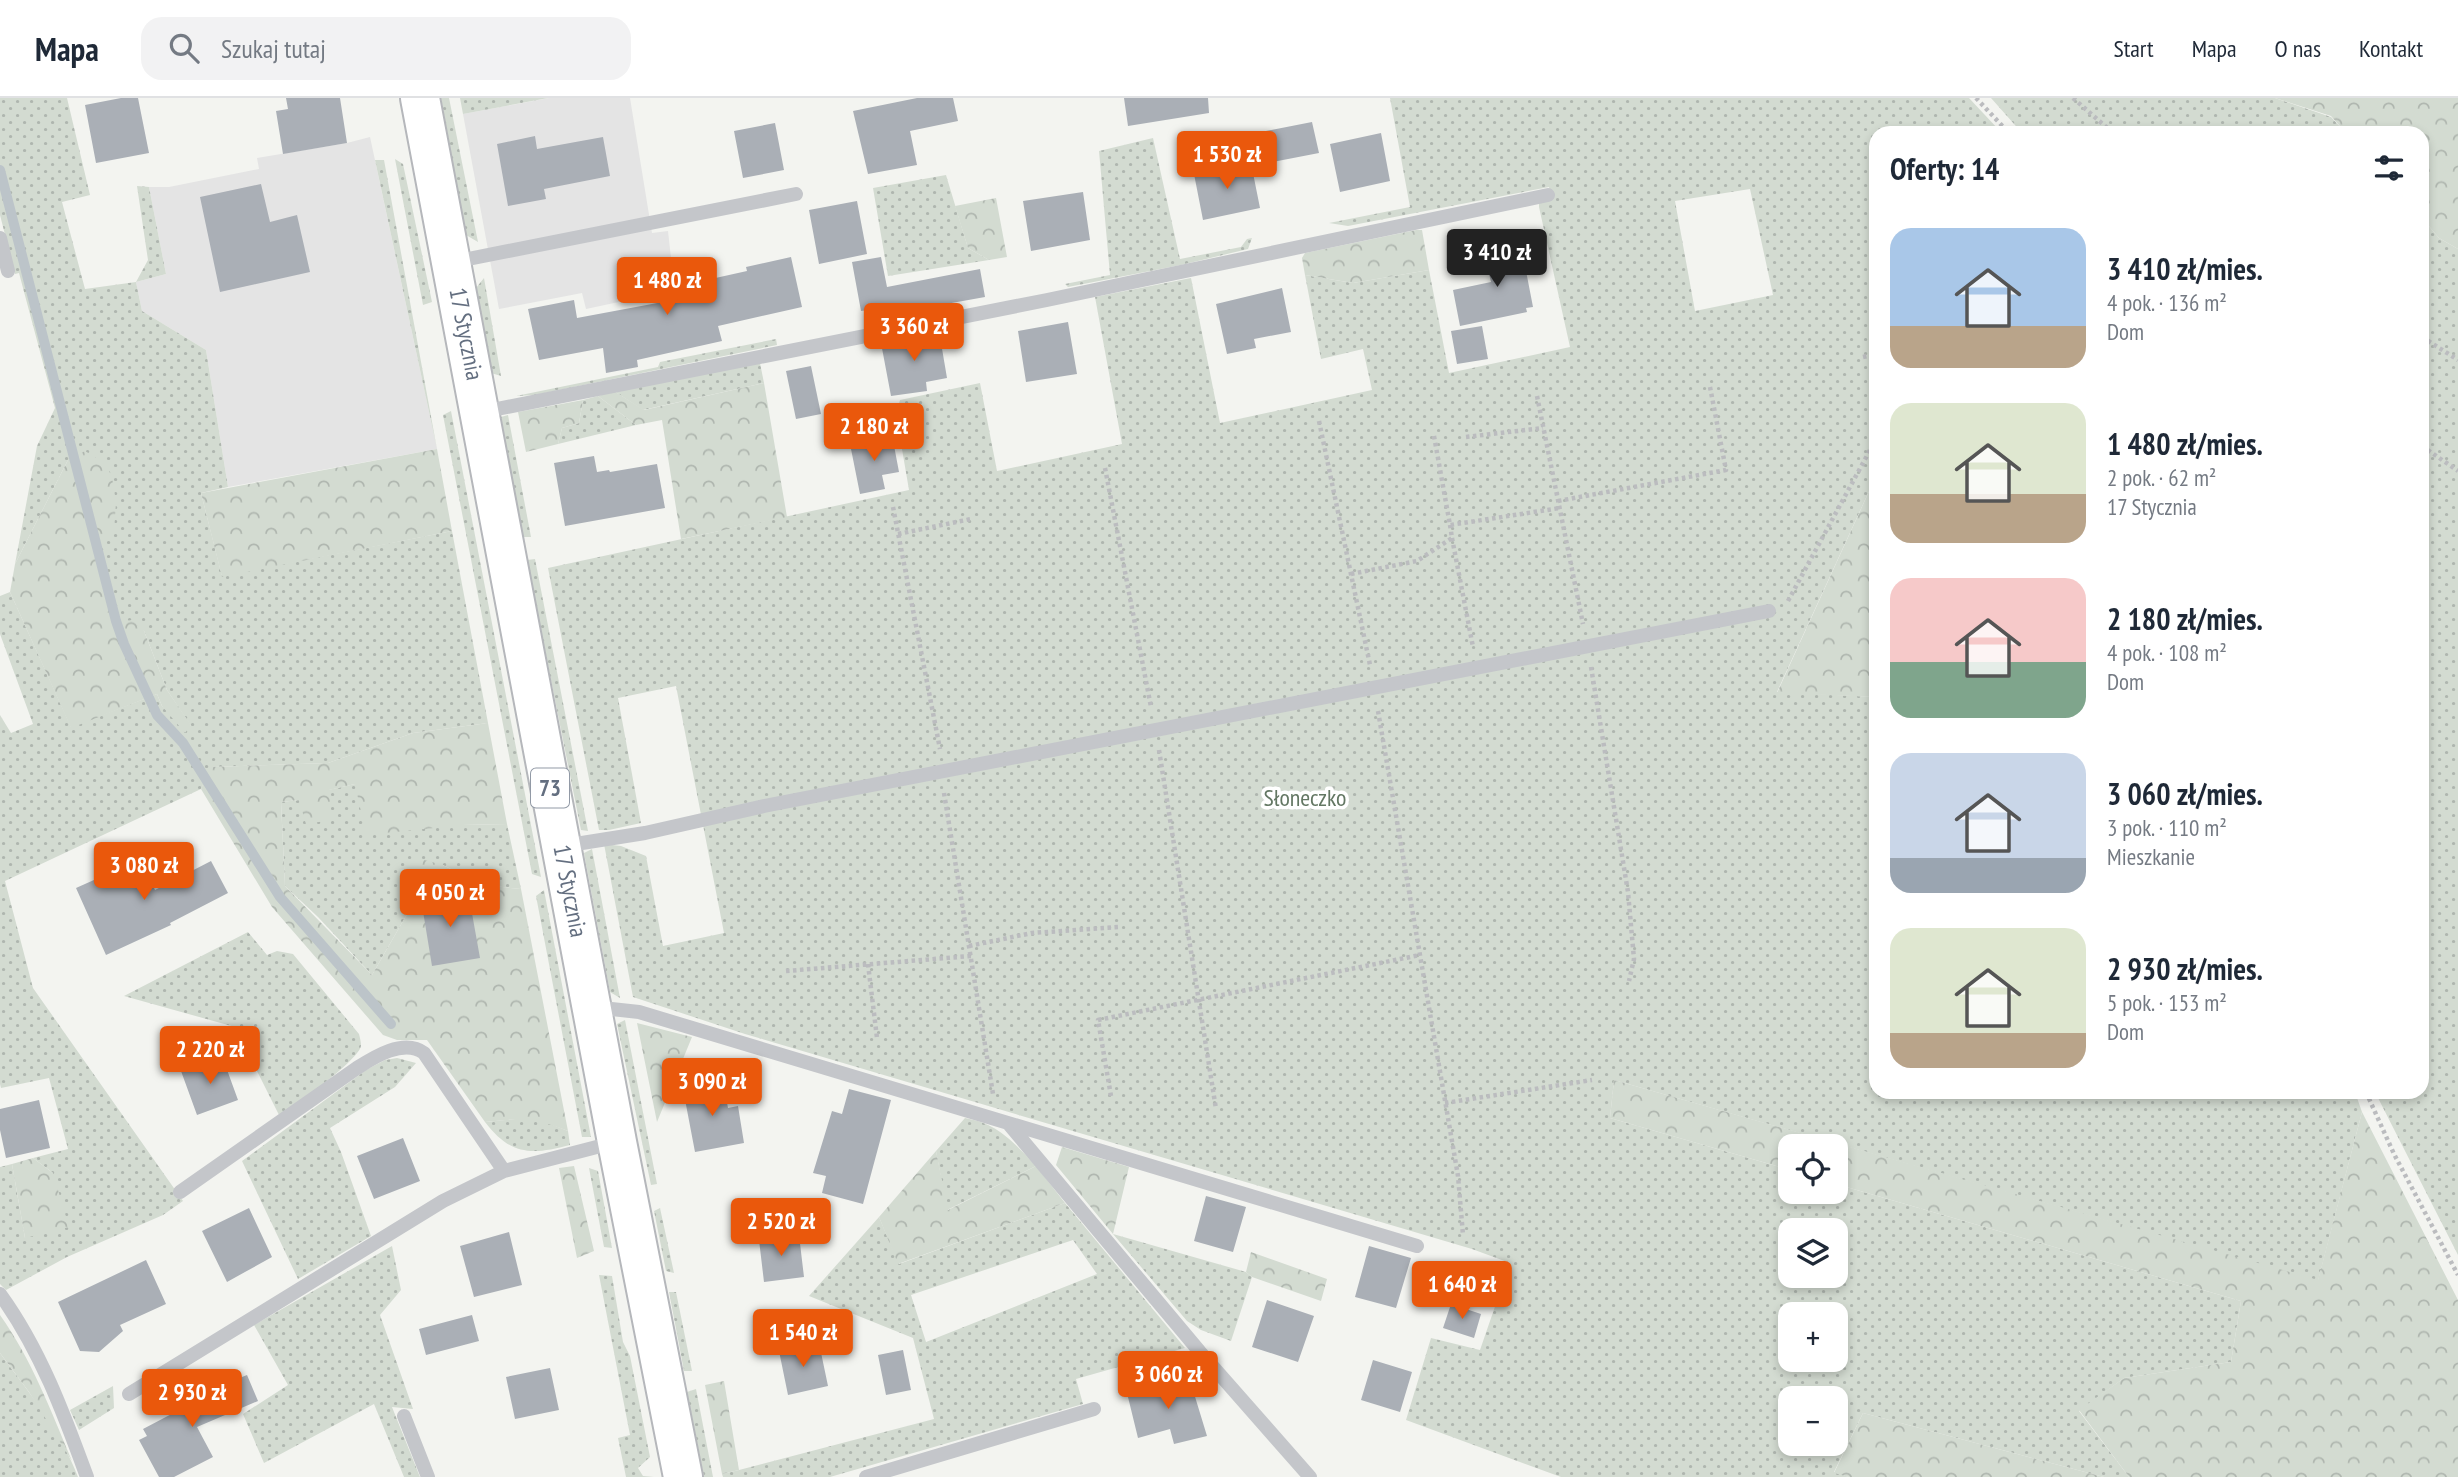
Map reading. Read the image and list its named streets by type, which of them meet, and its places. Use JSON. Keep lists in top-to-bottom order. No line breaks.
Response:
{"streets":{"main road":["17 Stycznia","73"]},"parks":["Słoneczko"],"page":{"header":"Mapa","search":"Szukaj tutaj","nav":["Start","Mapa","O nas","Kontakt"],"heading":"Oferty: 14","price":["1 530 zł","3 410 zł","1 480 zł","3 360 zł","2 180 zł","3 080 zł","4 050 zł","2 220 zł","3 090 zł","2 520 zł","1 640 zł","1 540 zł","3 060 zł","2 930 zł"],"list":[{"name":"3 410 zł/mies.","note":"4 pok. · 136 m² · Dom"},{"name":"1 480 zł/mies.","note":"2 pok. · 62 m² · 17 Stycznia"},{"name":"2 180 zł/mies.","note":"4 pok. · 108 m² · Dom"},{"name":"3 060 zł/mies.","note":"3 pok. · 110 m² · Mieszkanie"},{"name":"2 930 zł/mies.","note":"5 pok. · 153 m² · Dom"}],"map_buttons":["+","−"]}}
